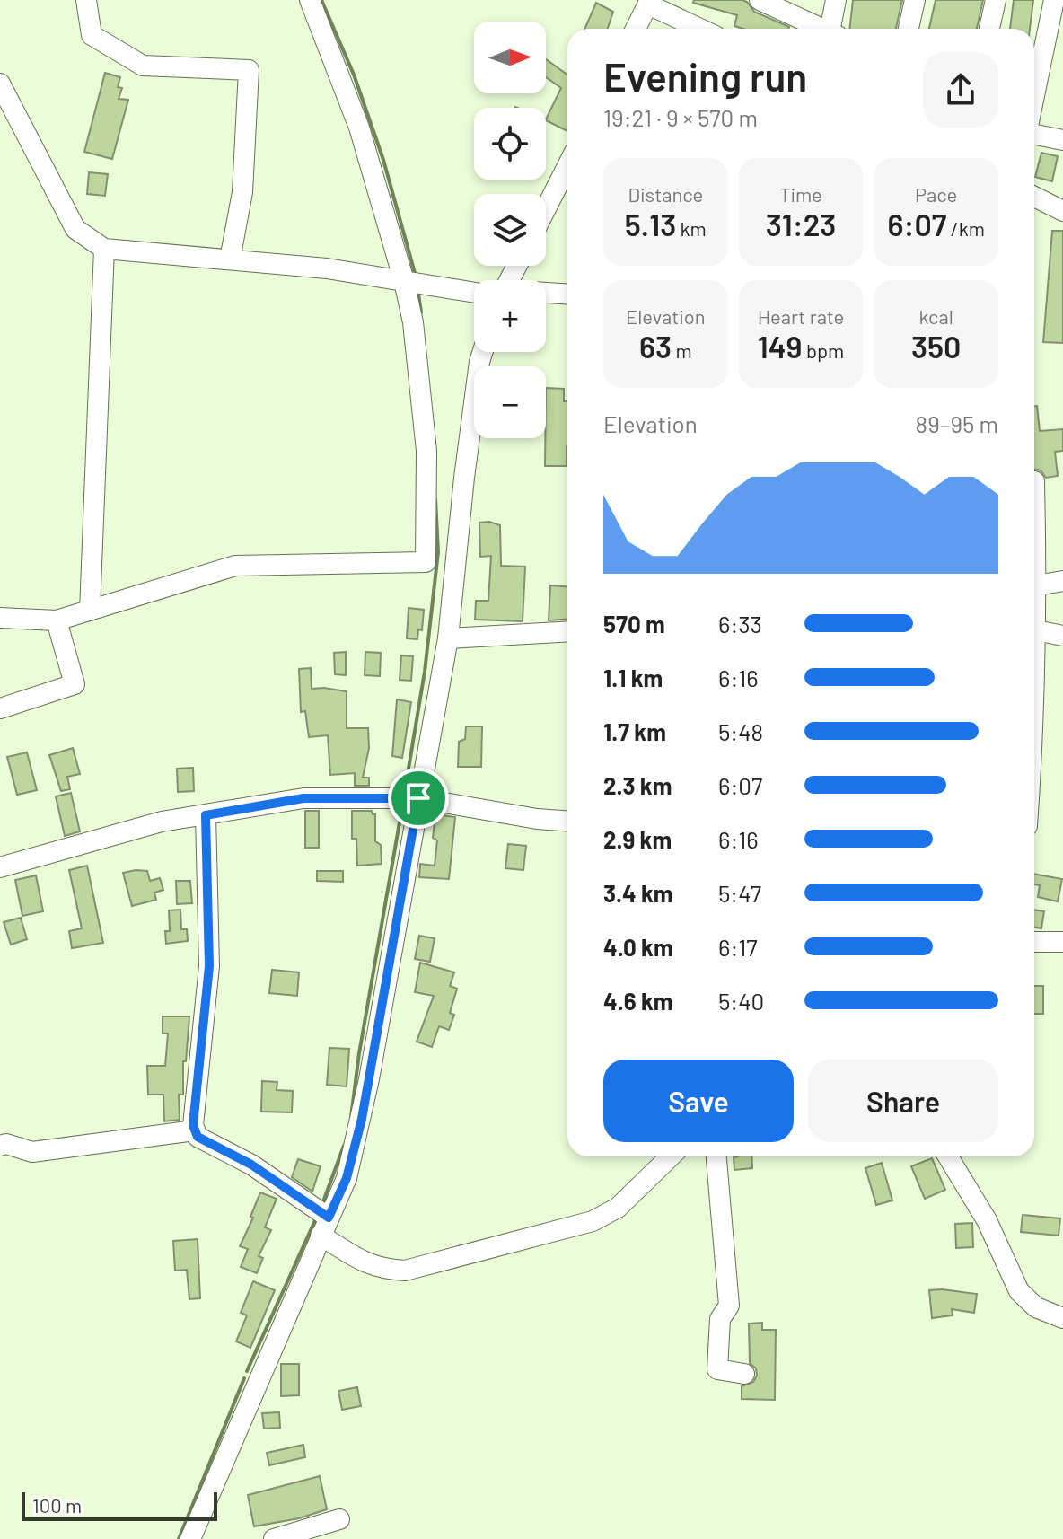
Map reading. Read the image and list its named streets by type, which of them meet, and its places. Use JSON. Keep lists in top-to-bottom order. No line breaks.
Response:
{"scale_bar":"100 m","north":"right","page":{"map_buttons":["+","−"],"heading":["Evening run","19:21 · 9 × 570 m"],"stats":[["Distance","5.13 km"],["Time","31:23"],["Pace","6:07 /km"],["Elevation","63 m"],["Heart rate","149 bpm"],["kcal","350"]],"chart":["Elevation","89–95 m"],"list":[{"name":"570 m","note":"6:33"},{"name":"1.1 km","note":"6:16"},{"name":"1.7 km","note":"5:48"},{"name":"2.3 km","note":"6:07"},{"name":"2.9 km","note":"6:16"},{"name":"3.4 km","note":"5:47"},{"name":"4.0 km","note":"6:17"},{"name":"4.6 km","note":"5:40"}],"buttons":["Save","Share"],"scale":"100 m"}}
